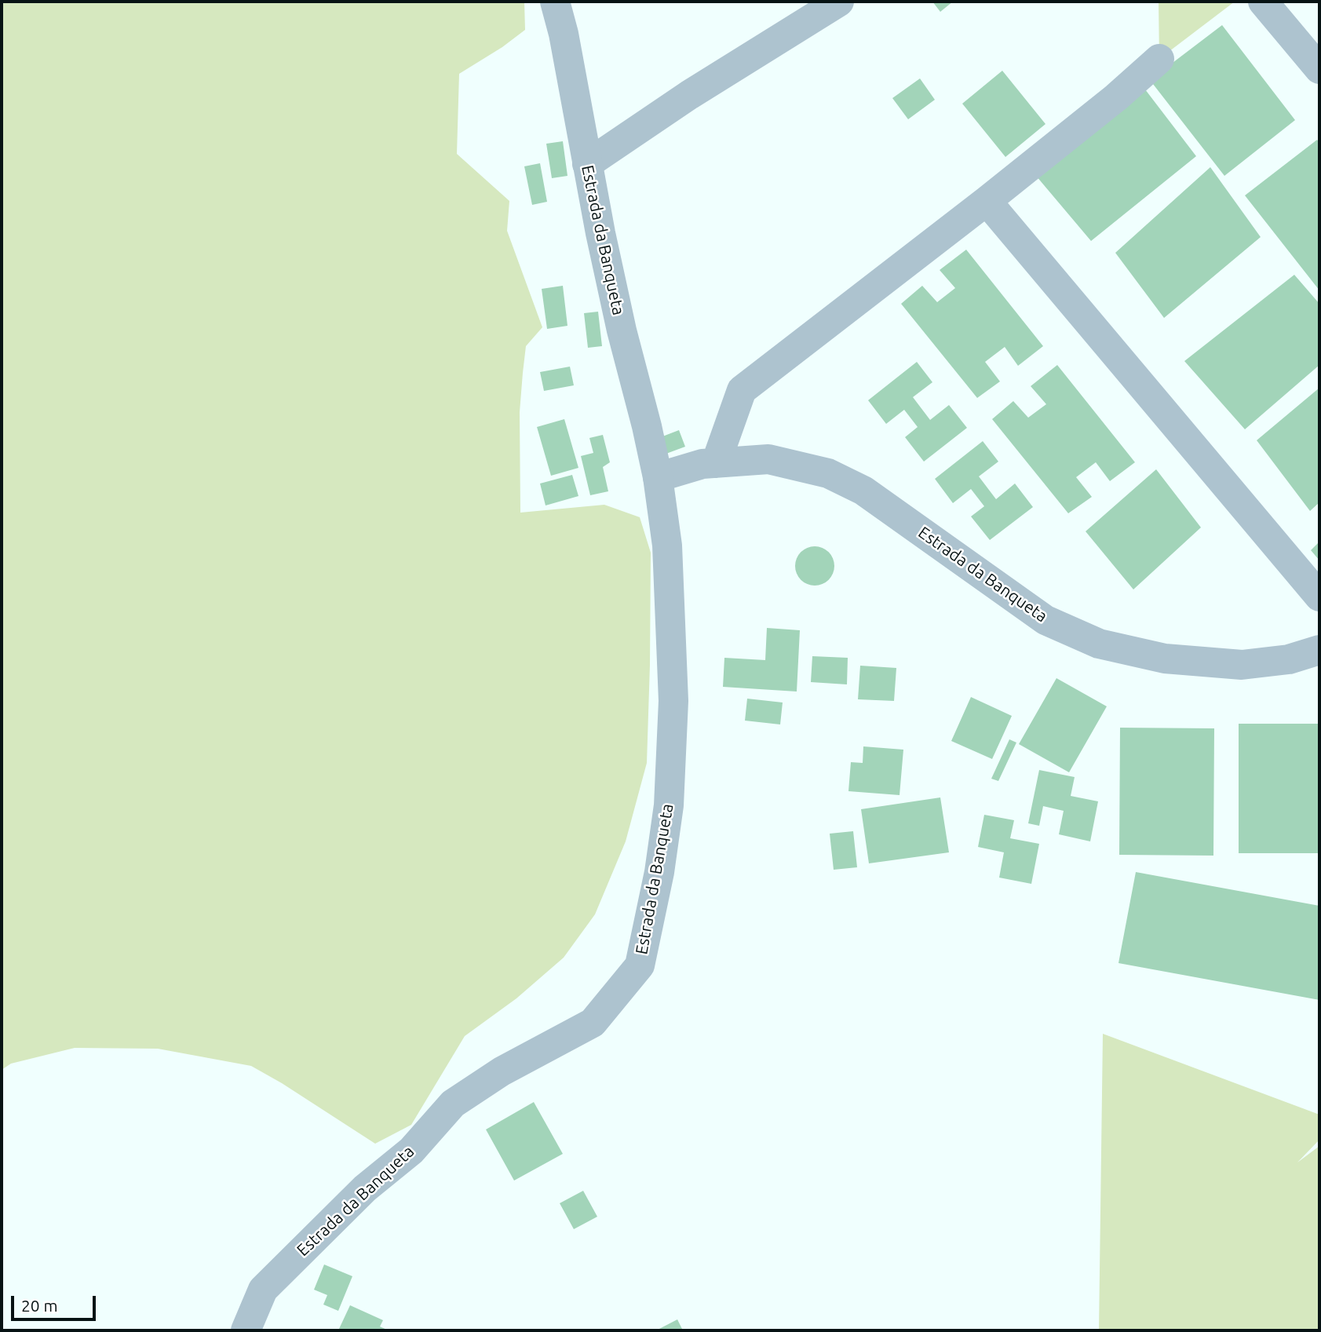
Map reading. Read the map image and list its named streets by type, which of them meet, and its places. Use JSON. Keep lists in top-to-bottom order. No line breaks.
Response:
{"streets":{"street":["Estrada da Banqueta"]},"scale_bar":"20 m"}
